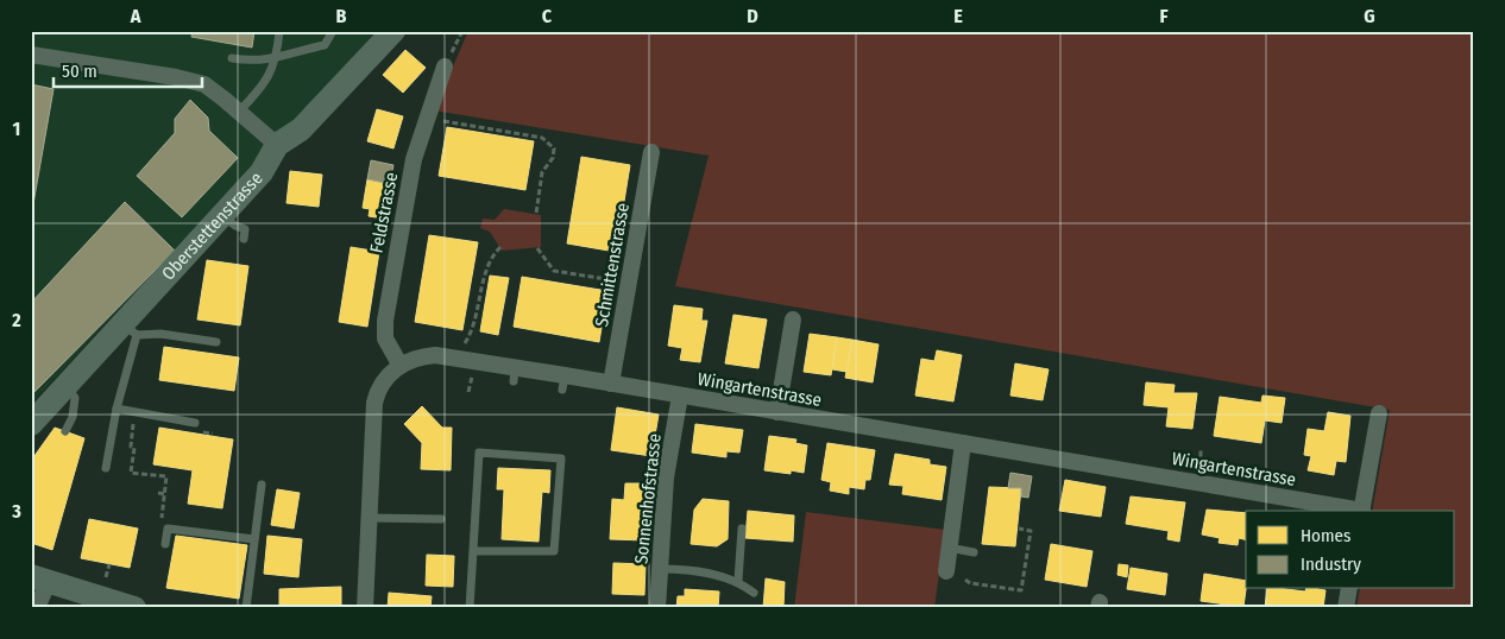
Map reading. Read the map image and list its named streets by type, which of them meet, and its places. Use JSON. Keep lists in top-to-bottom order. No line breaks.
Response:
{"streets":{"street":["Feldstrasse","Oberstettenstrasse","Schmittenstrasse","Wingartenstrasse","Sonnenhofstrasse"]},"crossings":[["Feldstrasse","Wingartenstrasse"],["Schmittenstrasse","Wingartenstrasse"],["Wingartenstrasse","Sonnenhofstrasse"]],"legend":["Homes","Industry"],"scale_bar":"50 m","grid":{"columns":["A","B","C","D","E","F","G"],"rows":["1","2","3"]}}
